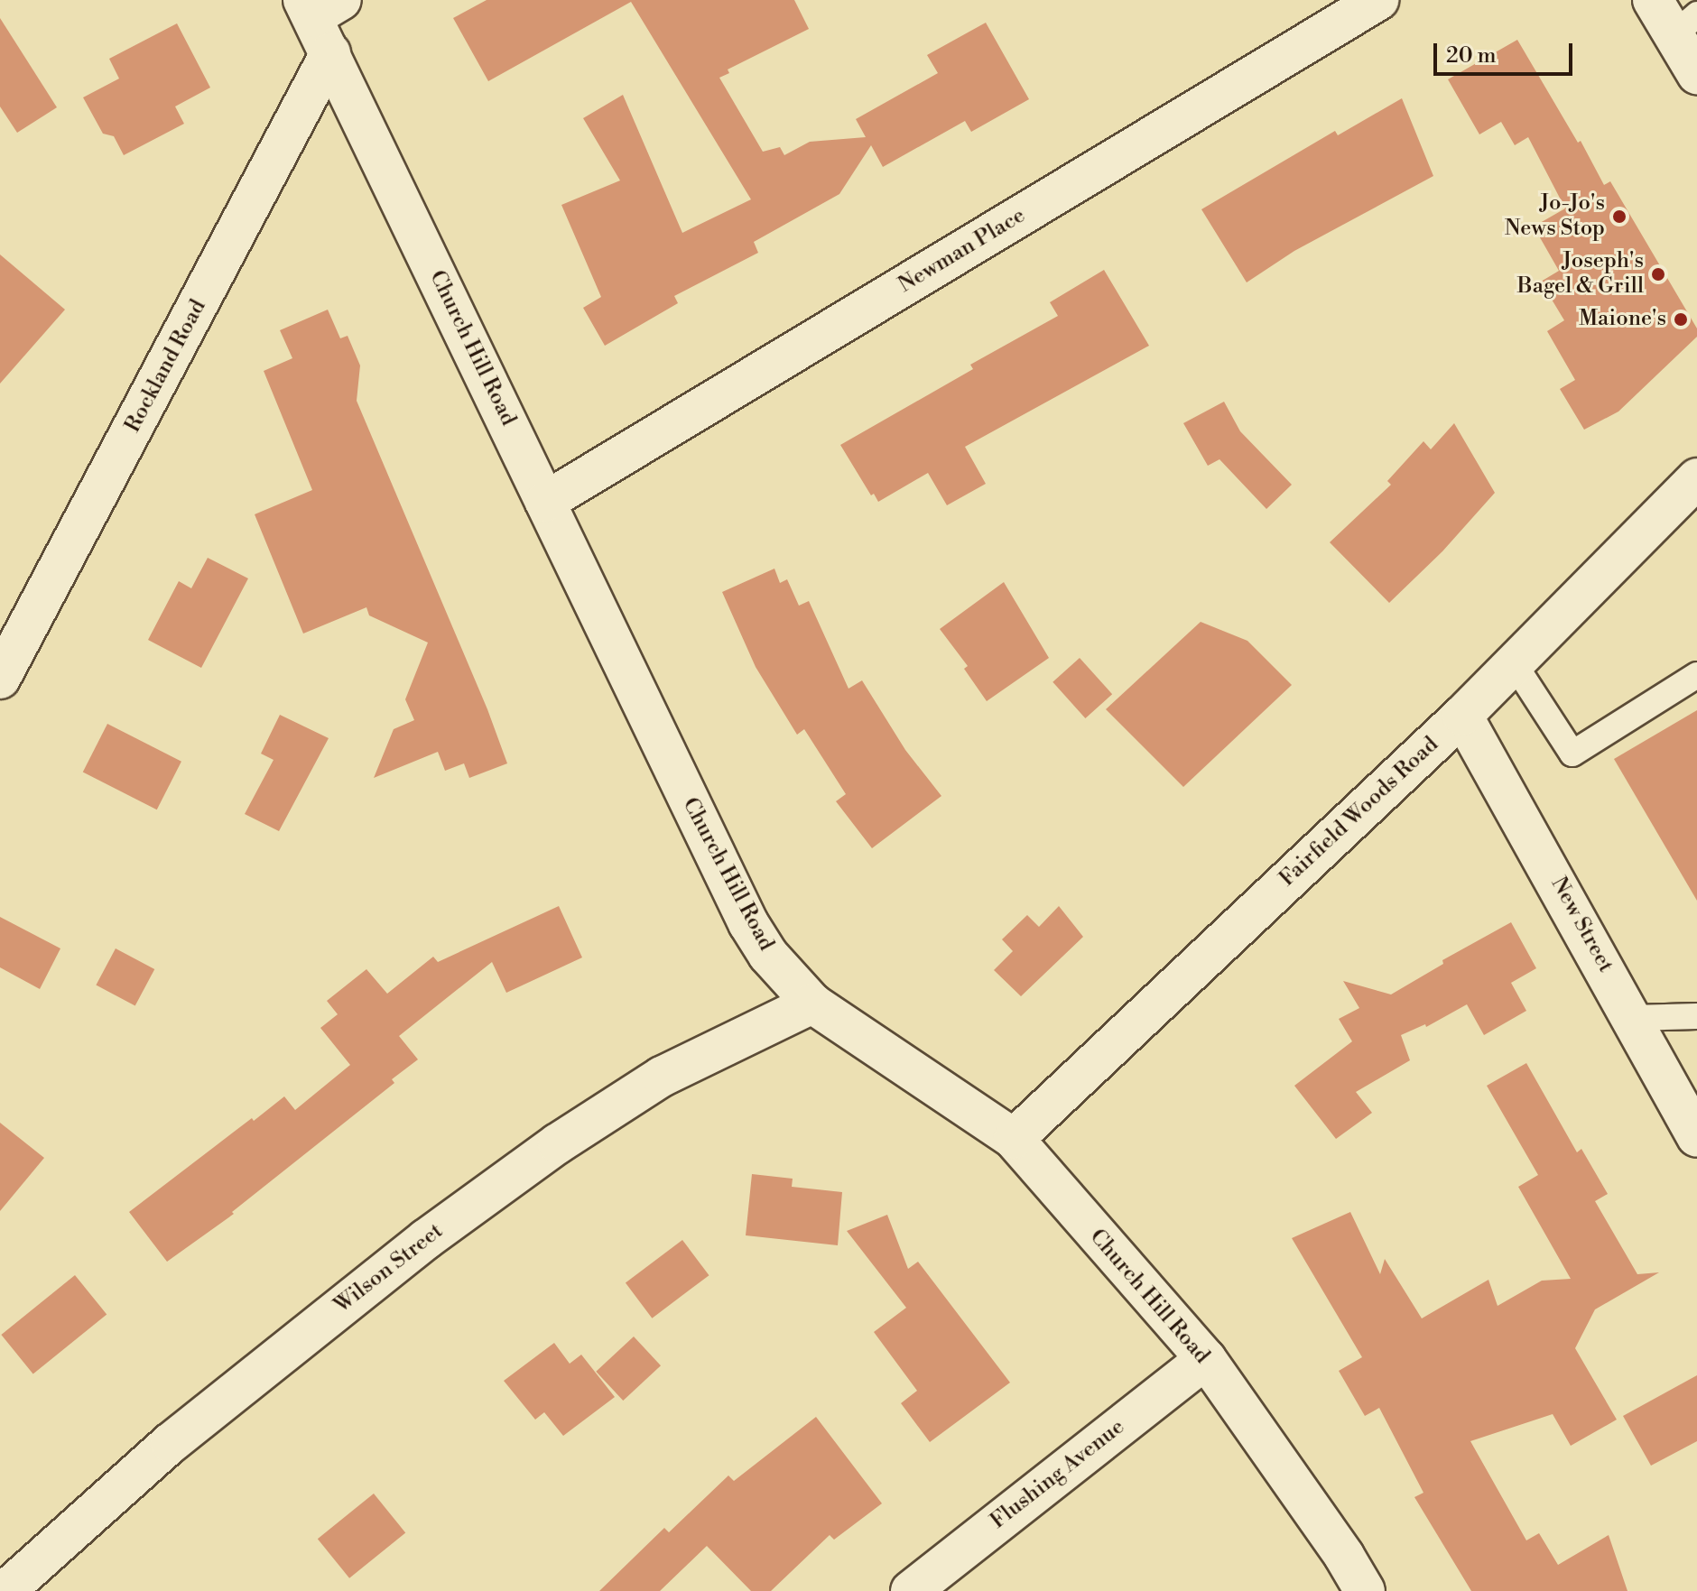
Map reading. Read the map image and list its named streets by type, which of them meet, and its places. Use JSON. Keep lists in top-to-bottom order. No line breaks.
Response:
{"streets":{"street":["Newman Place","Church Hill Road","Rockland Road","Fairfield Woods Road","New Street","Wilson Street","Flushing Avenue"]},"crossings":[["Newman Place","Church Hill Road"],["Church Hill Road","Rockland Road"],["Church Hill Road","Fairfield Woods Road"],["Church Hill Road","Wilson Street"],["Church Hill Road","Flushing Avenue"],["Fairfield Woods Road","New Street"]],"places":["Jo-Jo's News Stop","Joseph's Bagel & Grill","Maione's"],"scale_bar":"20 m"}
